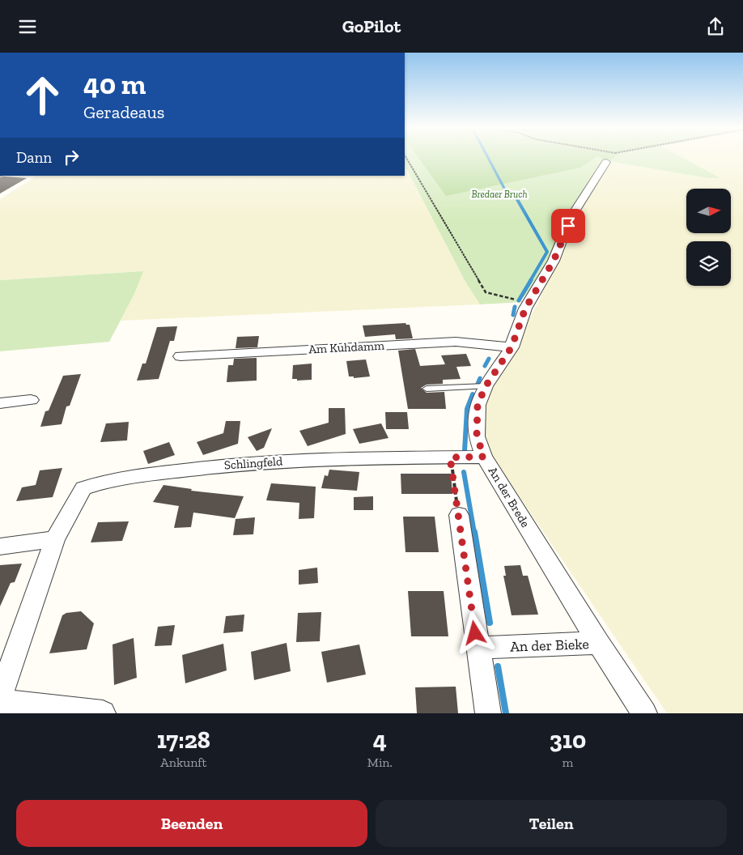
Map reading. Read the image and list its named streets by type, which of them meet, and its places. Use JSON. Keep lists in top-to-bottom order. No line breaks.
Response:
{"streets":{"street":["Am Kuhdamm","Schlingfeld","An der Brede","An der Bieke"]},"crossings":[["Am Kuhdamm","An der Brede"],["Schlingfeld","An der Brede"],["An der Brede","An der Bieke"]],"parks":["Bredaer Bruch"],"north":"right","page":{"header":"GoPilot","turn":["40 m","Geradeaus"],"then":"Dann","eta":["17:28","Ankunft","4","Min.","310","m"],"buttons":["Beenden","Teilen"]}}
